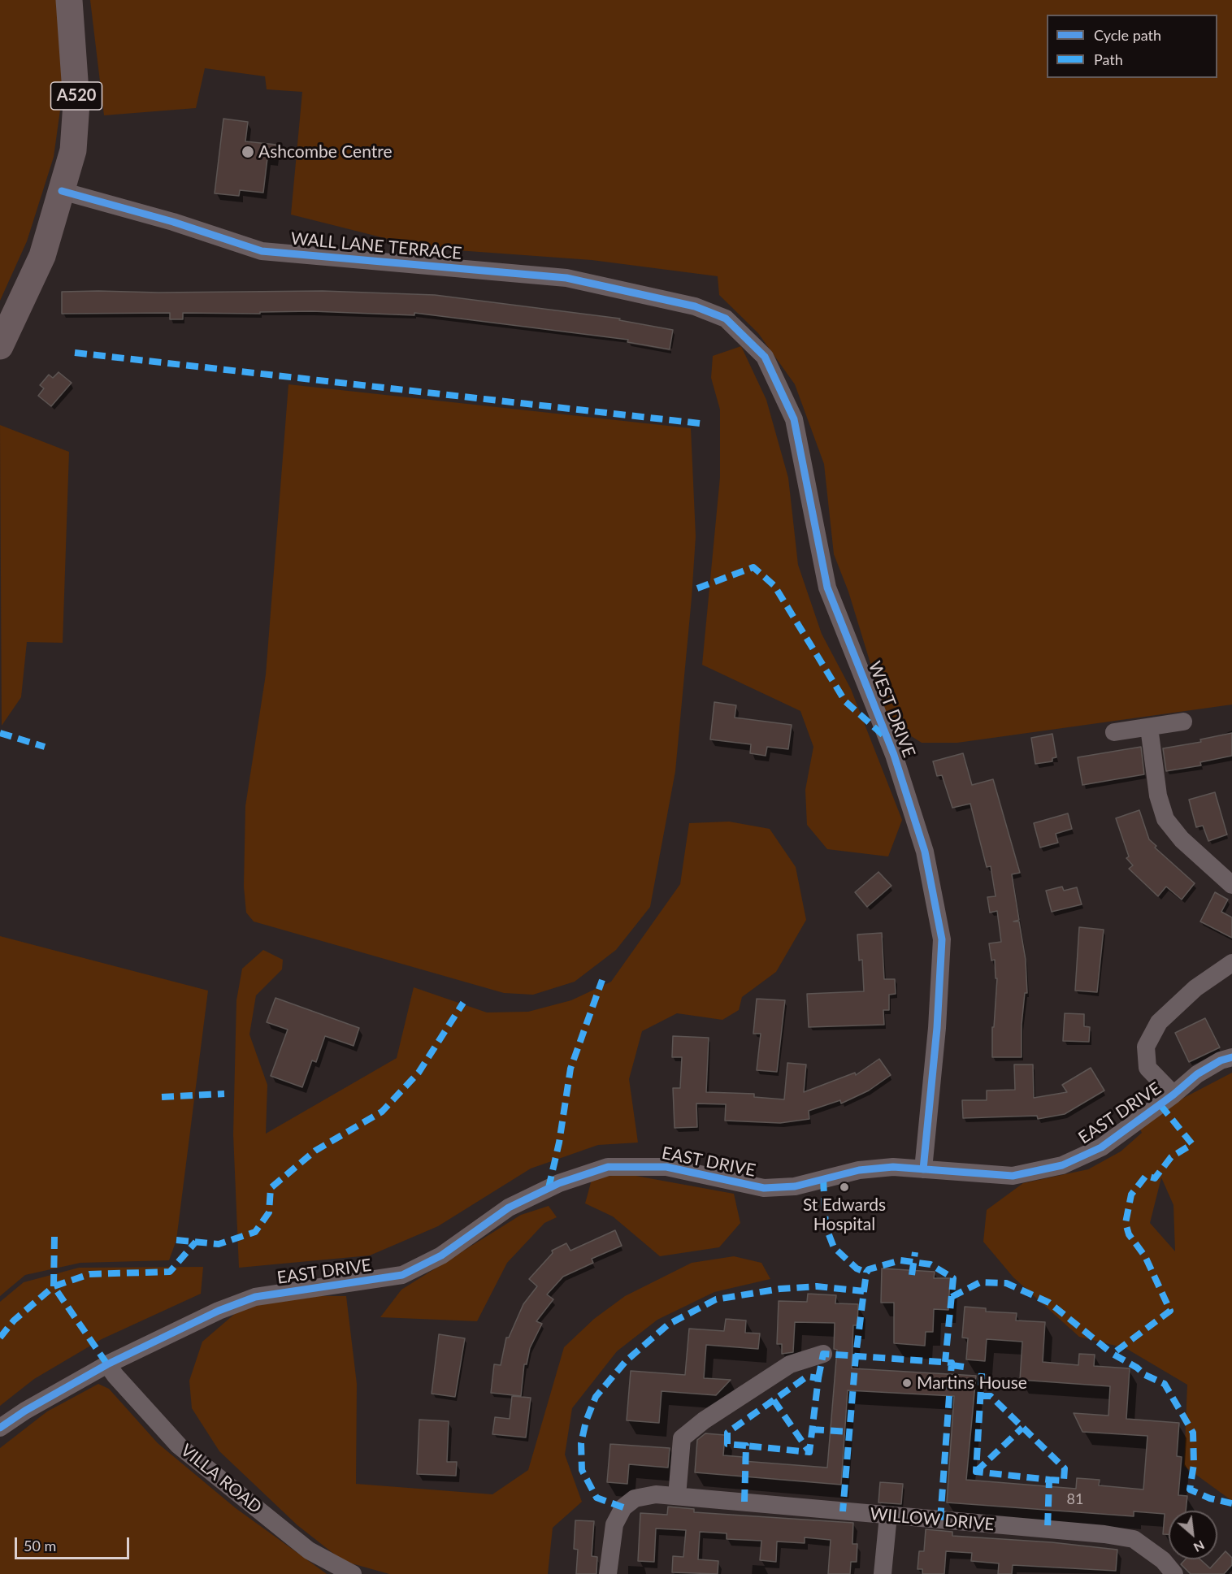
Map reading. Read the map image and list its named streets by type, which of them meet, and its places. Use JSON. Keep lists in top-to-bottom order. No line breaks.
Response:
{"streets":{"highway":["A520"],"street":["WALL LANE TERRACE","WEST DRIVE","EAST DRIVE","VILLA ROAD","WILLOW DRIVE"]},"crossings":[["A520","WALL LANE TERRACE"],["WALL LANE TERRACE","WEST DRIVE"],["WEST DRIVE","EAST DRIVE"],["EAST DRIVE","VILLA ROAD"]],"places":["Ashcombe Centre","St Edwards Hospital","Martins House"],"house_numbers":["81"],"legend":["Cycle path","Path"],"scale_bar":"50 m","north":"bottom right"}
